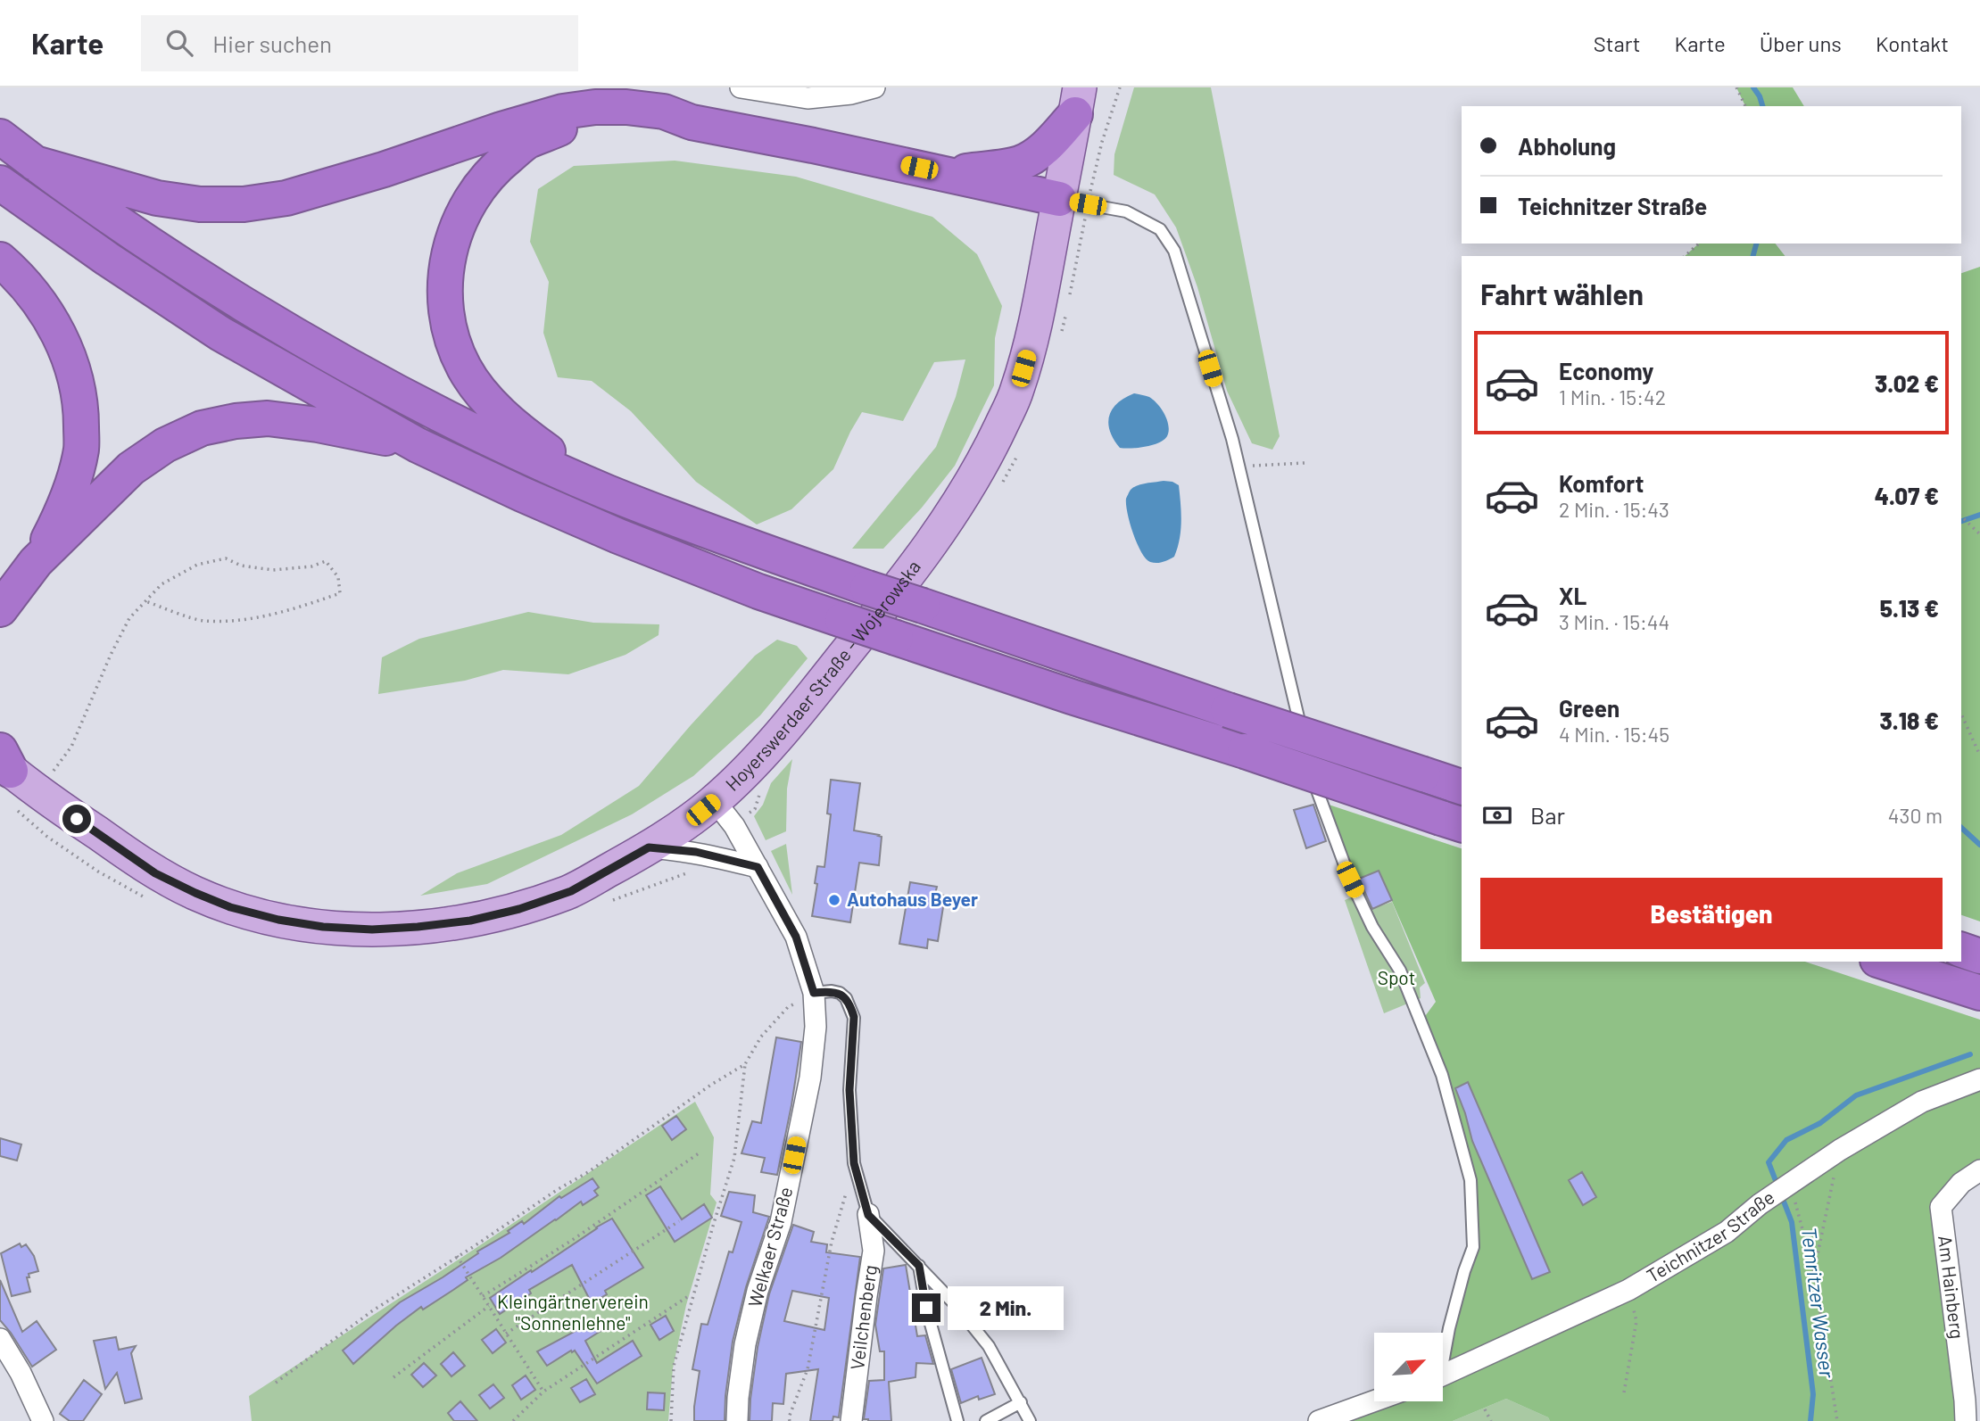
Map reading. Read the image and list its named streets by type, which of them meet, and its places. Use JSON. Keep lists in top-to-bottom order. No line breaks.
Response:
{"streets":{"main road":["Hoyerswerdaer Straße - Wojerowska"],"street":["Teichnitzer Straße","Welkaer Straße","Am Hainberg","Veilchenberg"]},"crossings":[["Hoyerswerdaer Straße - Wojerowska","Welkaer Straße"]],"water":["Temritzer Wasser"],"parks":["Spot","Kleingärtnerverein \"Sonnenlehne\""],"places":["Autohaus Beyer"],"north":"top right","page":{"header":"Karte","search":"Hier suchen","nav":["Start","Karte","Über uns","Kontakt"],"banner":["Abholung","Teichnitzer Straße"],"heading":"Fahrt wählen","list":[{"name":"Economy","note":"1 Min. · 15:42","value":"3.02 €"},{"name":"Komfort","note":"2 Min. · 15:43","value":"4.07 €"},{"name":"XL","note":"3 Min. · 15:44","value":"5.13 €"},{"name":"Green","note":"4 Min. · 15:45","value":"3.18 €"}],"pay":["Bar","430 m"],"buttons":"Bestätigen","bubble":"2 Min."}}
